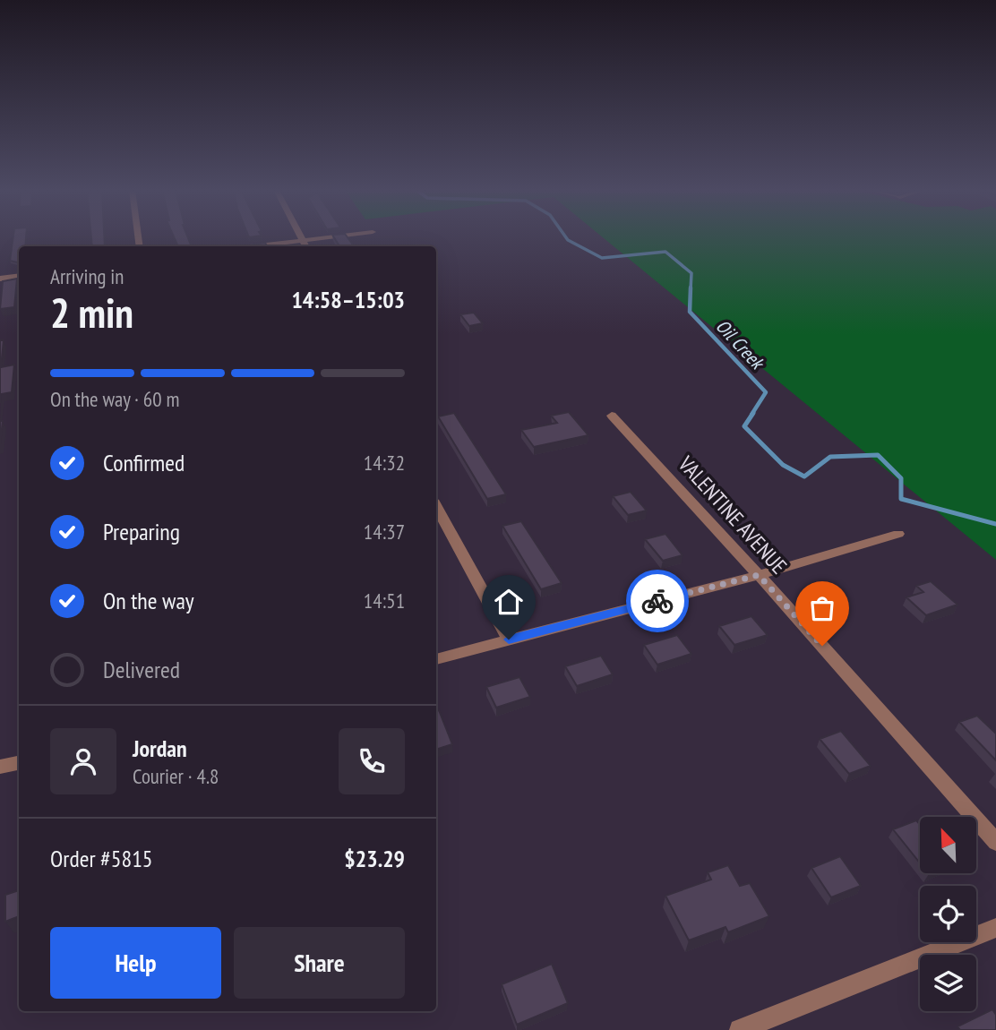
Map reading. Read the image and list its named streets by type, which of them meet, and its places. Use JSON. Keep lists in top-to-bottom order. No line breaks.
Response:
{"streets":{"street":["VALENTINE AVENUE"]},"water":["Oil Creek"],"north":"top left","page":{"heading":["2 min","Arriving in","14:58–15:03"],"panel":["Jordan","Courier · 4.8","Order #5815","$23.29"],"bar":"On the way · 60 m","list":[["Confirmed","14:32"],["Preparing","14:37"],["On the way","14:51"],"Delivered"],"buttons":["Help","Share"]}}
